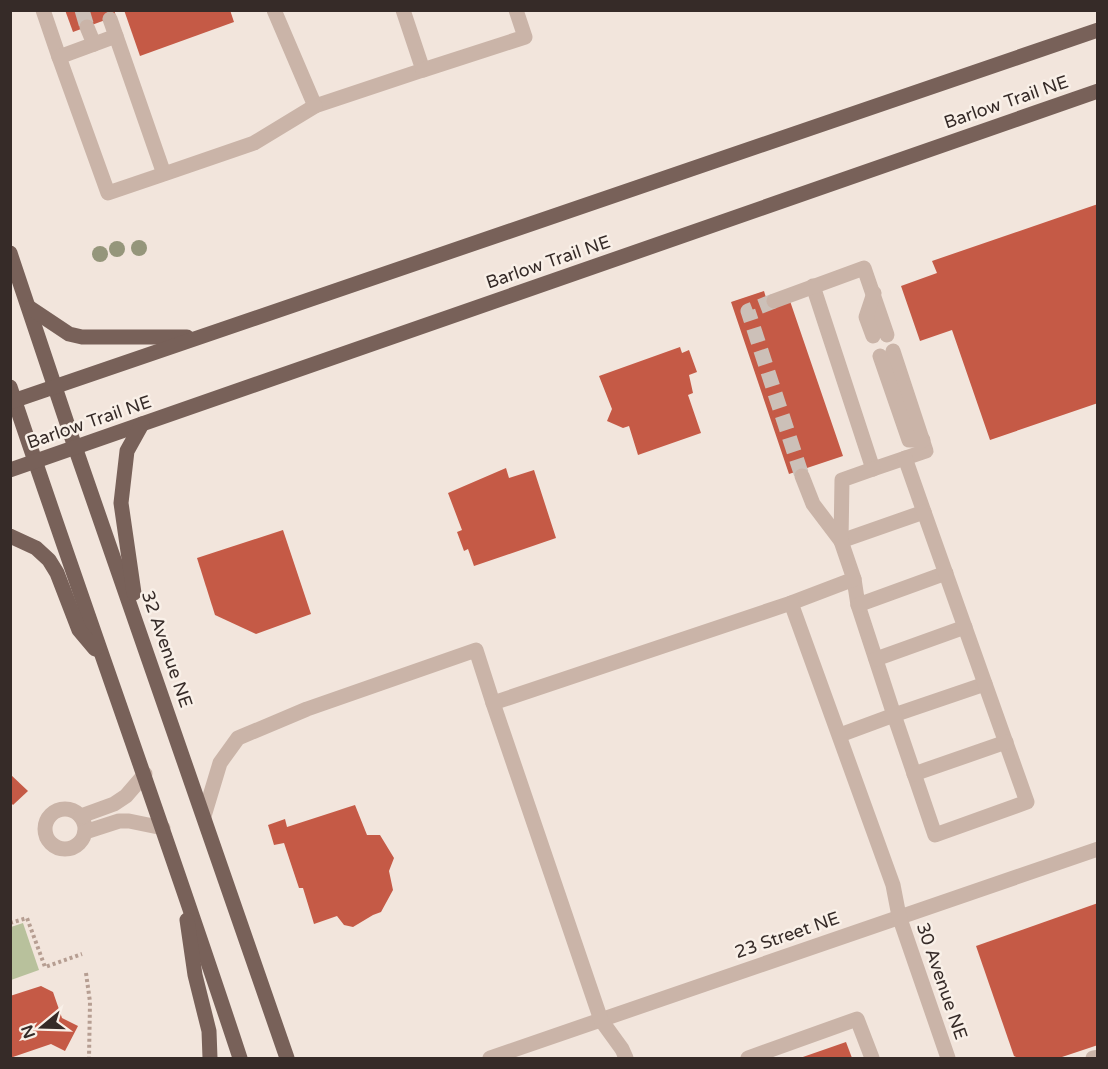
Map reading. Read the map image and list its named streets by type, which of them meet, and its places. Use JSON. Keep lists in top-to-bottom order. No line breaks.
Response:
{"streets":{"main road":["Barlow Trail NE","32 Avenue NE"],"street":["23 Street NE","30 Avenue NE"]},"crossings":[["Barlow Trail NE","32 Avenue NE"],["23 Street NE","30 Avenue NE"]],"north":"left"}
